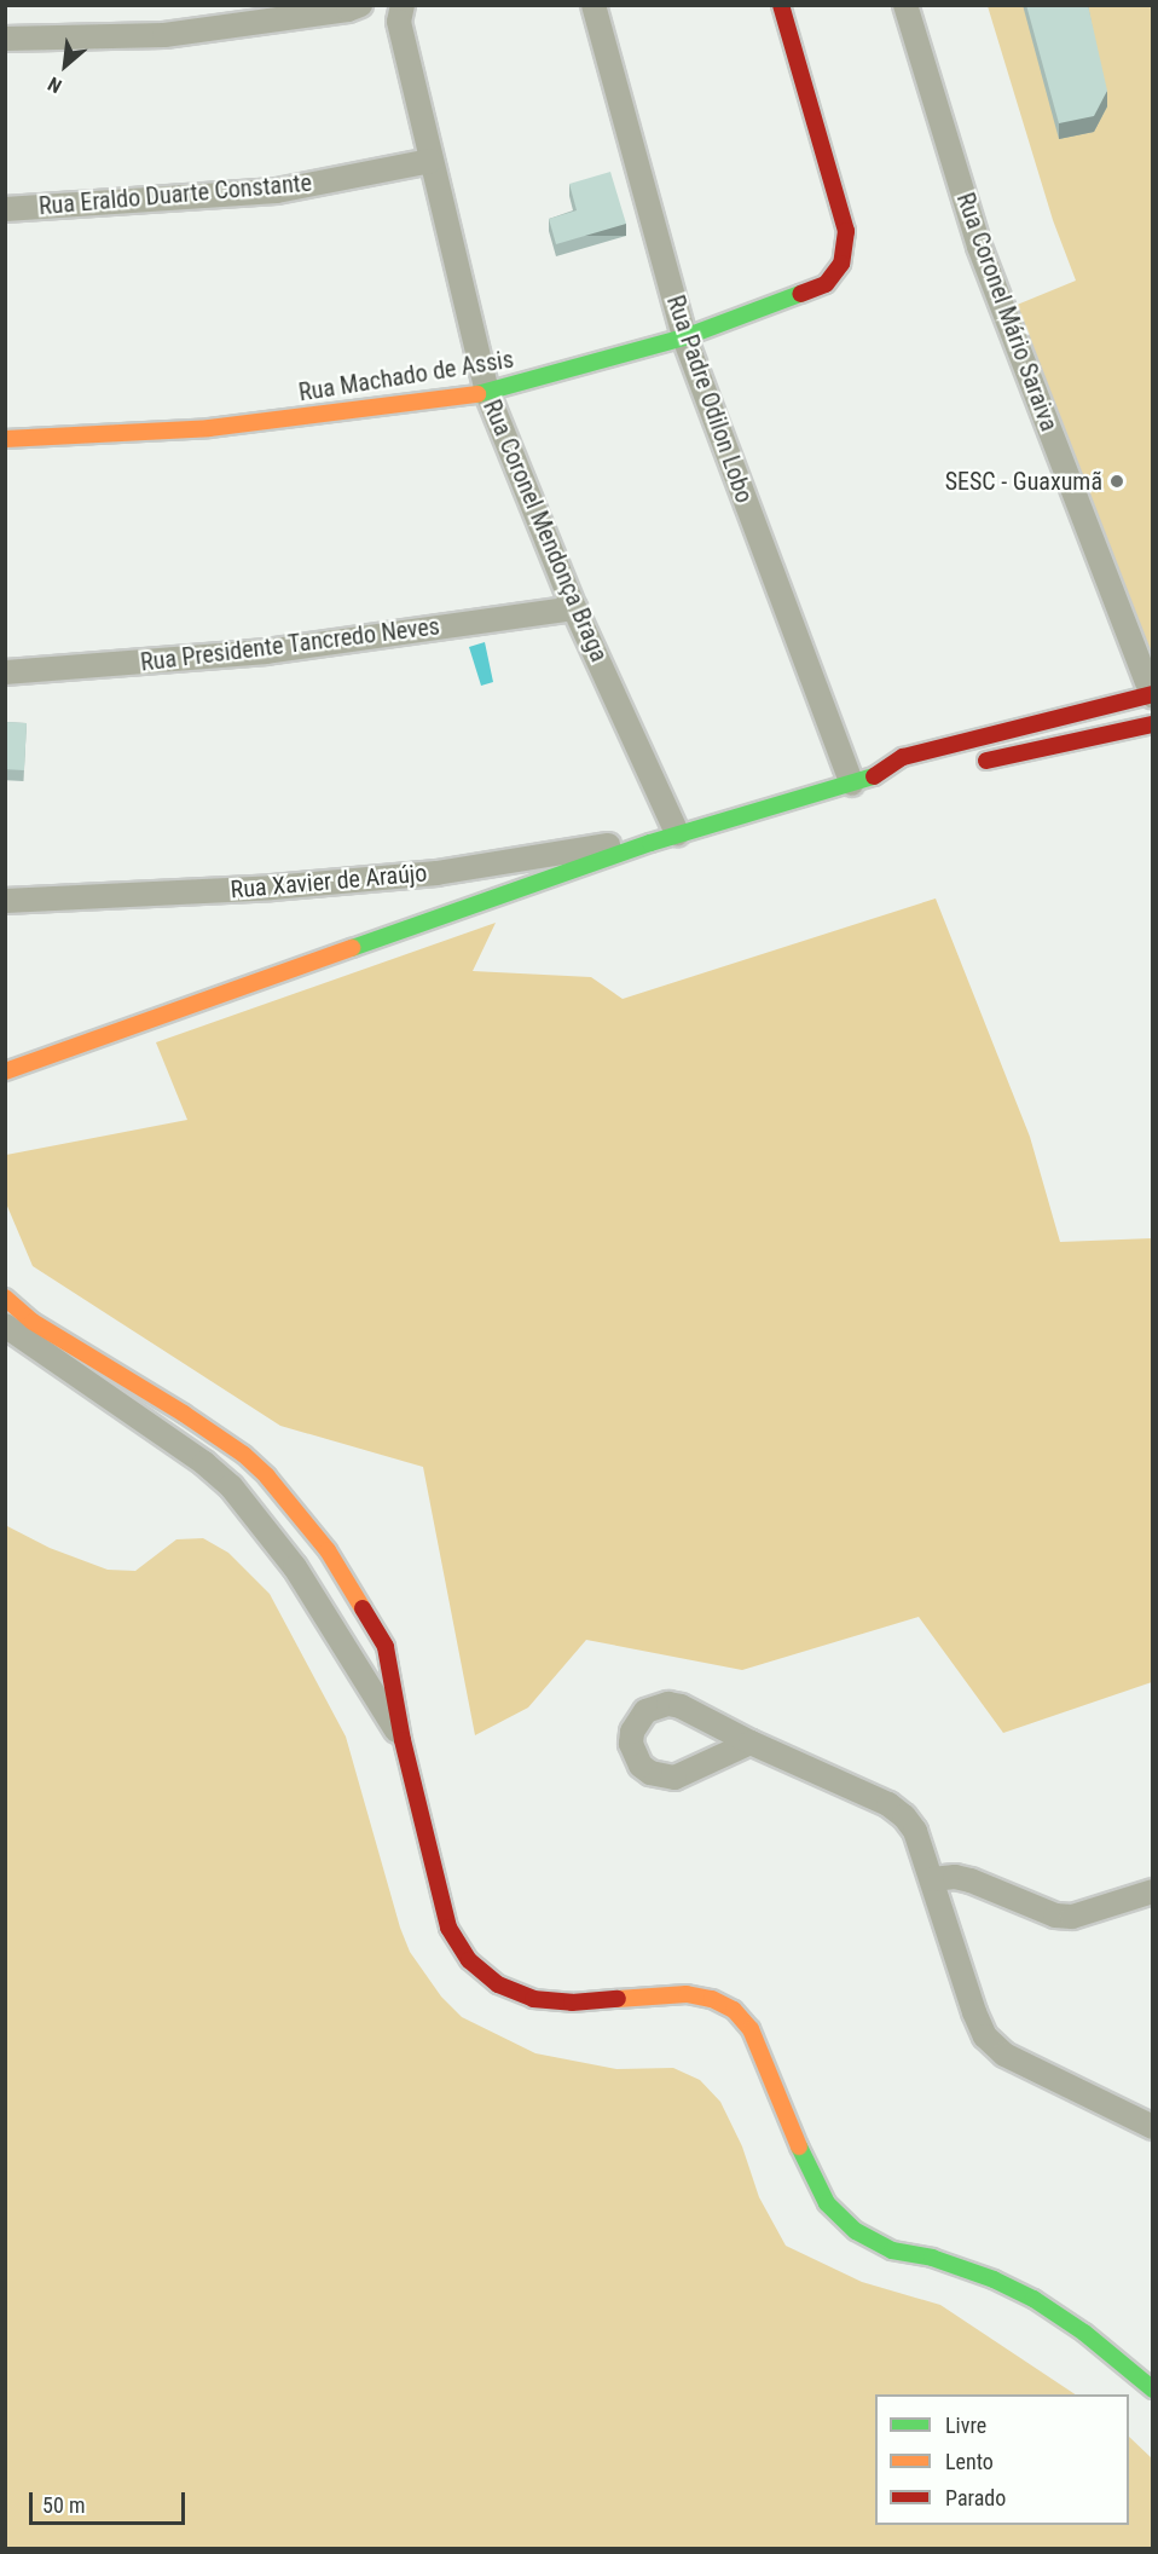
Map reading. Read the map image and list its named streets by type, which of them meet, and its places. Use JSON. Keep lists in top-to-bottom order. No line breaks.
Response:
{"streets":{"street":["Rua Eraldo Duarte Constante","Rua Coronel Mário Saraiva","Rua Machado de Assis","Rua Padre Odilon Lobo","Rua Coronel Mendonça Braga","Rua Presidente Tancredo Neves","Rua Xavier de Araújo"]},"crossings":[["Rua Eraldo Duarte Constante","Rua Coronel Mendonça Braga"],["Rua Machado de Assis","Rua Padre Odilon Lobo"],["Rua Machado de Assis","Rua Coronel Mendonça Braga"],["Rua Coronel Mendonça Braga","Rua Presidente Tancredo Neves"]],"places":["SESC - Guaxumã"],"legend":["Livre","Lento","Parado"],"scale_bar":"50 m","north":"bottom left"}
